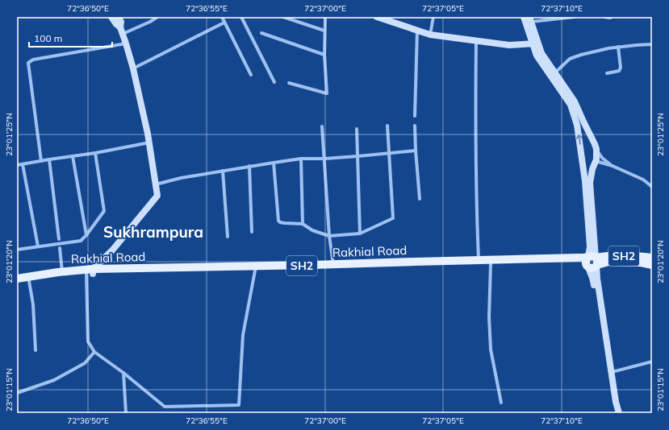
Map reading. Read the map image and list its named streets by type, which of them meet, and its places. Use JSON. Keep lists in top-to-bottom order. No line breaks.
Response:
{"streets":{"main road":["Rakhial Road","SH2"]},"districts":["Sukhrampura"],"scale_bar":"100 m","coordinates":["72°36'50\"E","72°36'55\"E","72°37'00\"E","72°37'05\"E","72°37'10\"E","23°01'25\"N","23°01'20\"N","23°01'15\"N"]}
